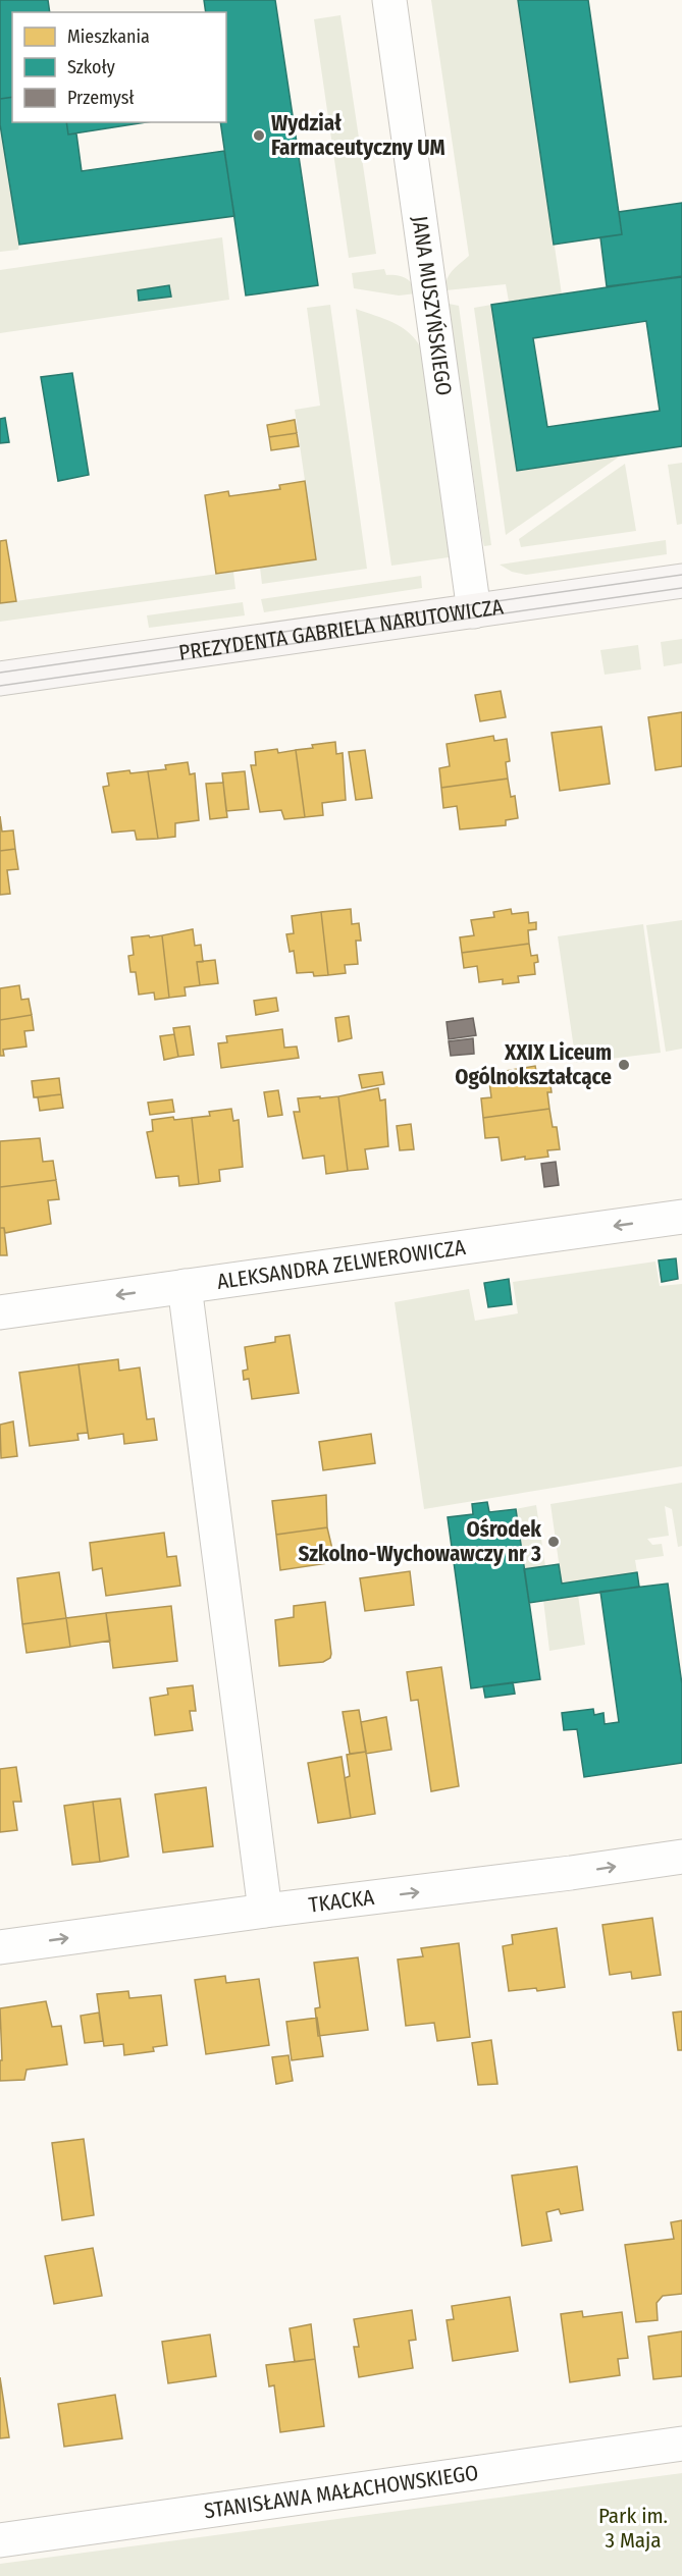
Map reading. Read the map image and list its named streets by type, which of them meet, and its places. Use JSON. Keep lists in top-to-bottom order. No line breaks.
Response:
{"streets":{"street":["JANA MUSZYŃSKIEGO","PREZYDENTA GABRIELA NARUTOWICZA","ALEKSANDRA ZELWEROWICZA","TKACKA","STANISŁAWA MAŁACHOWSKIEGO"]},"crossings":[["JANA MUSZYŃSKIEGO","PREZYDENTA GABRIELA NARUTOWICZA"]],"one_way":["ALEKSANDRA ZELWEROWICZA","TKACKA"],"parks":["Park im. 3 Maja"],"places":["Wydział Farmaceutyczny UM","XXIX Liceum Ogólnokształcące","Ośrodek Szkolno-Wychowawczy nr 3"],"legend":["Mieszkania","Szkoły","Przemysł"]}
